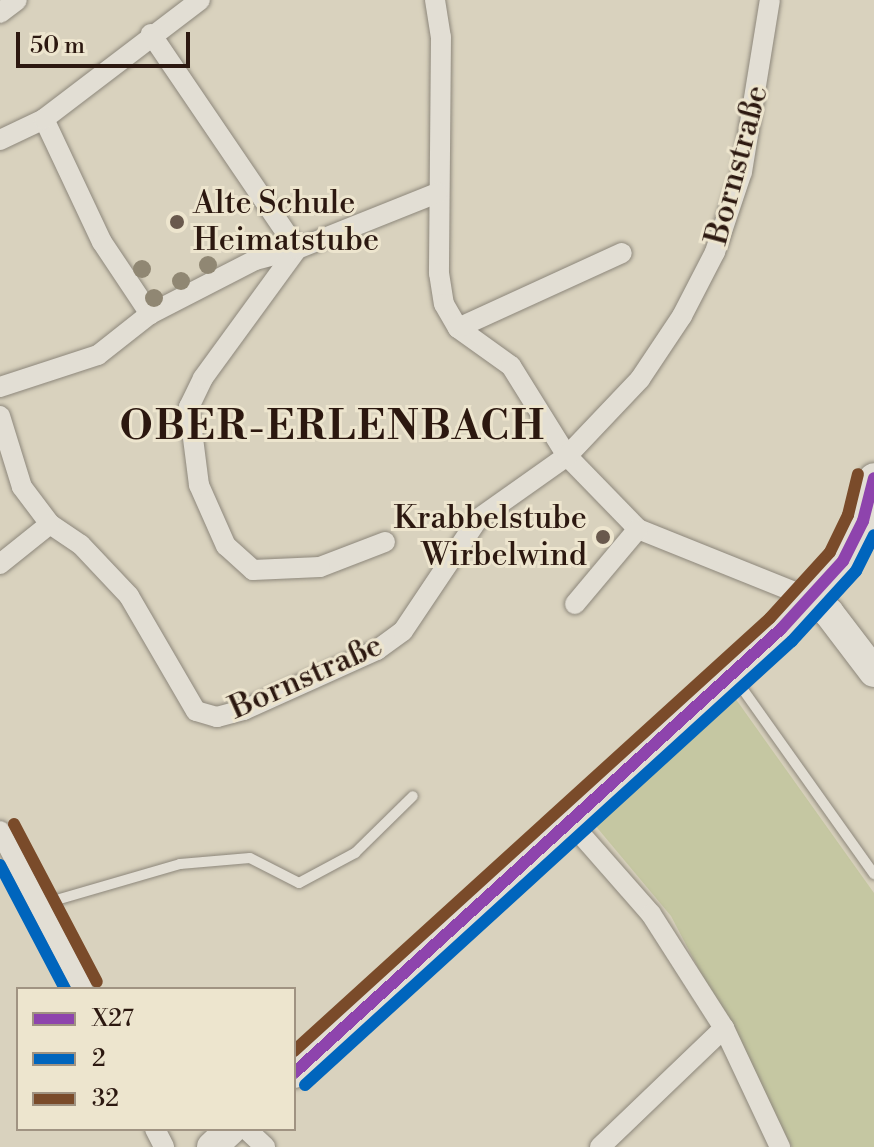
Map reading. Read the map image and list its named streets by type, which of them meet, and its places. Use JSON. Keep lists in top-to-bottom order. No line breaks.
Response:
{"streets":{"street":["Bornstraße"]},"districts":["OBER-ERLENBACH"],"places":["Alte Schule Heimatstube","Krabbelstube Wirbelwind"],"lines":["transit line 32","transit line X27","transit line 2"],"legend":["X27","2","32"],"scale_bar":"50 m"}
